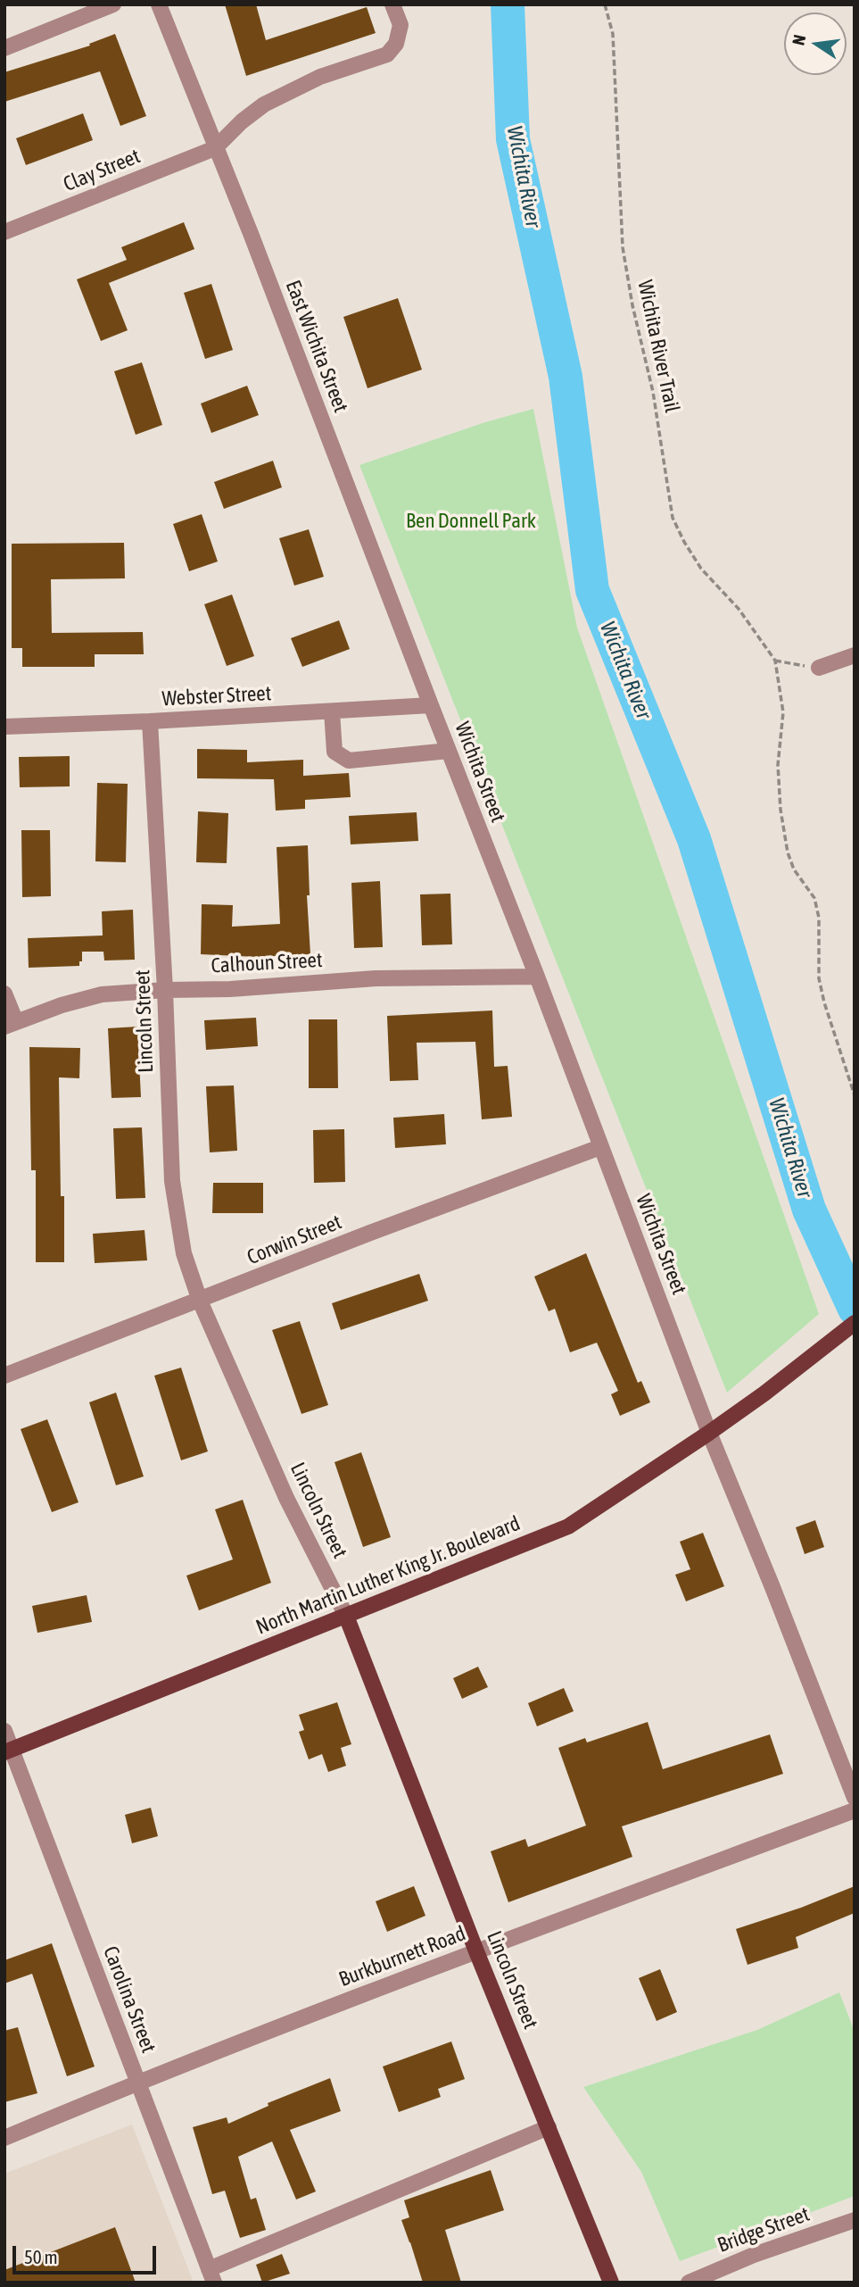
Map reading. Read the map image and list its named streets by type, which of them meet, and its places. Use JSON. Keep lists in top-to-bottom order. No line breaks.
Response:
{"streets":{"main road":["Lincoln Street","North Martin Luther King Jr. Boulevard"],"street":["Clay Street","East Wichita Street","Webster Street","Wichita Street","Calhoun Street","Corwin Street","Burkburnett Road","Carolina Street","Bridge Street"],"path":["Wichita River Trail"]},"crossings":[["Clay Street","East Wichita Street"],["East Wichita Street","Webster Street"],["East Wichita Street","Wichita Street"],["Webster Street","Wichita Street"],["Webster Street","Lincoln Street"],["Wichita Street","Calhoun Street"],["Wichita Street","Corwin Street"],["Wichita Street","North Martin Luther King Jr. Boulevard"],["Calhoun Street","Lincoln Street"],["Lincoln Street","Corwin Street"],["Lincoln Street","North Martin Luther King Jr. Boulevard"],["Lincoln Street","Burkburnett Road"],["North Martin Luther King Jr. Boulevard","Carolina Street"],["Burkburnett Road","Carolina Street"]],"water":["Wichita River"],"parks":["Ben Donnell Park"],"scale_bar":"50 m","north":"left"}
